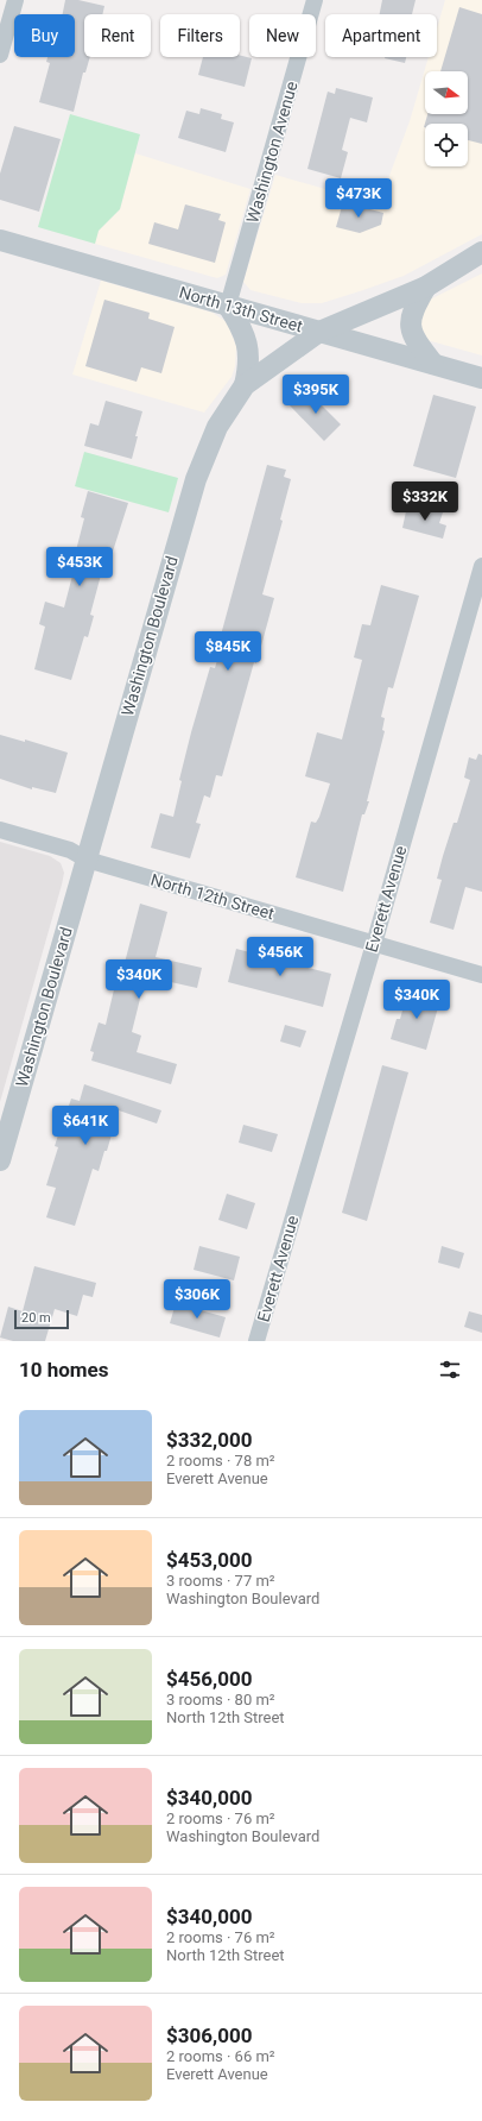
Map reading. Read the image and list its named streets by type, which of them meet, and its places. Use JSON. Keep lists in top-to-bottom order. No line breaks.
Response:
{"streets":{"street":["Washington Avenue","North 13th Street","Washington Boulevard","North 12th Street","Everett Avenue"]},"crossings":[["Washington Avenue","North 13th Street"],["North 13th Street","Washington Boulevard"],["Washington Boulevard","North 12th Street"],["North 12th Street","Everett Avenue"]],"scale_bar":"20 m","north":"right","page":{"chip":["Buy","Rent","Filters","New","Apartment"],"price":["$473K","$395K","$332K","$453K","$845K","$456K","$340K","$340K","$641K","$306K"],"scale":"20 m","heading":"10 homes","list":[{"name":"$332,000","note":"2 rooms · 78 m² · Everett Avenue"},{"name":"$453,000","note":"3 rooms · 77 m² · Washington Boulevard"},{"name":"$456,000","note":"3 rooms · 80 m² · North 12th Street"},{"name":"$340,000","note":"2 rooms · 76 m² · Washington Boulevard"},{"name":"$340,000","note":"2 rooms · 76 m² · North 12th Street"},{"name":"$306,000","note":"2 rooms · 66 m² · Everett Avenue"}]}}
